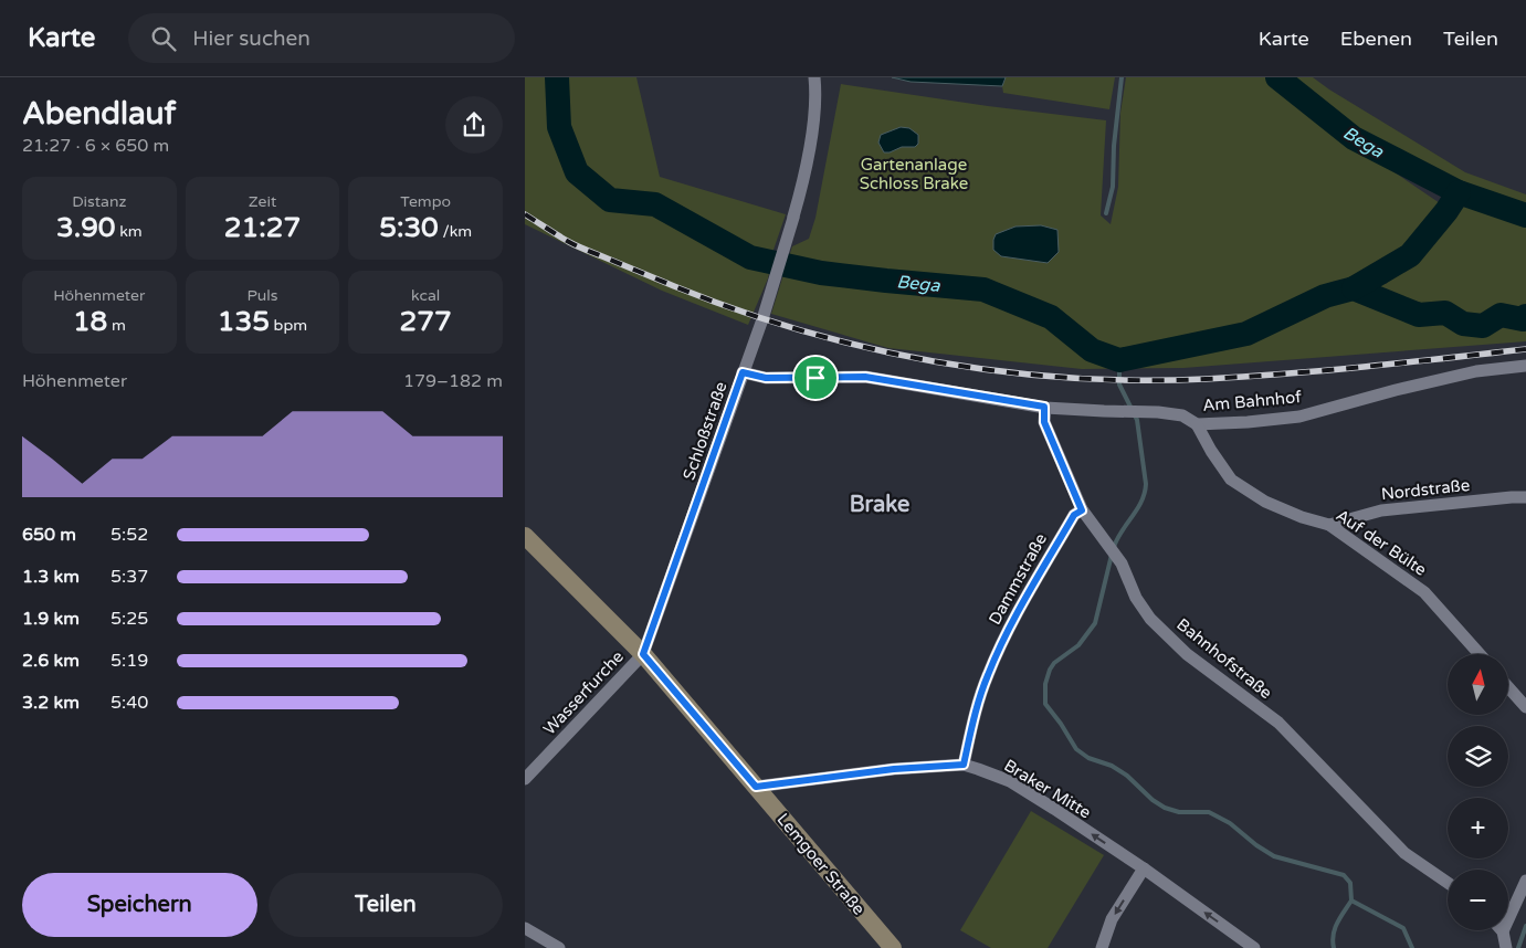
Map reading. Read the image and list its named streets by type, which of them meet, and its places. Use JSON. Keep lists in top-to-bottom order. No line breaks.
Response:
{"streets":{"main road":["Lemgoer Straße"],"street":["Am Bahnhof","Schloßstraße","Nordstraße","Auf der Bülte","Dammstraße","Bahnhofstraße","Wasserfurche","Braker Mitte"]},"crossings":[["Am Bahnhof","Auf der Bülte"],["Am Bahnhof","Bahnhofstraße"],["Schloßstraße","Wasserfurche"],["Schloßstraße","Lemgoer Straße"],["Nordstraße","Auf der Bülte"],["Dammstraße","Bahnhofstraße"],["Dammstraße","Braker Mitte"],["Wasserfurche","Lemgoer Straße"],["Braker Mitte","Lemgoer Straße"]],"one_way":["Braker Mitte"],"districts":["Brake"],"water":["Bega"],"parks":["Gartenanlage Schloss Brake"],"north":"top","page":{"header":"Karte","search":"Hier suchen","nav":["Karte","Ebenen","Teilen"],"heading":["Abendlauf","21:27 · 6 × 650 m"],"stats":[["Distanz","3.90 km"],["Zeit","21:27"],["Tempo","5:30 /km"],["Höhenmeter","18 m"],["Puls","135 bpm"],["kcal","277"]],"chart":["Höhenmeter","179–182 m"],"list":[{"name":"650 m","note":"5:52"},{"name":"1.3 km","note":"5:37"},{"name":"1.9 km","note":"5:25"},{"name":"2.6 km","note":"5:19"},{"name":"3.2 km","note":"5:40"}],"map_buttons":["+","−"],"buttons":["Speichern","Teilen"]}}
